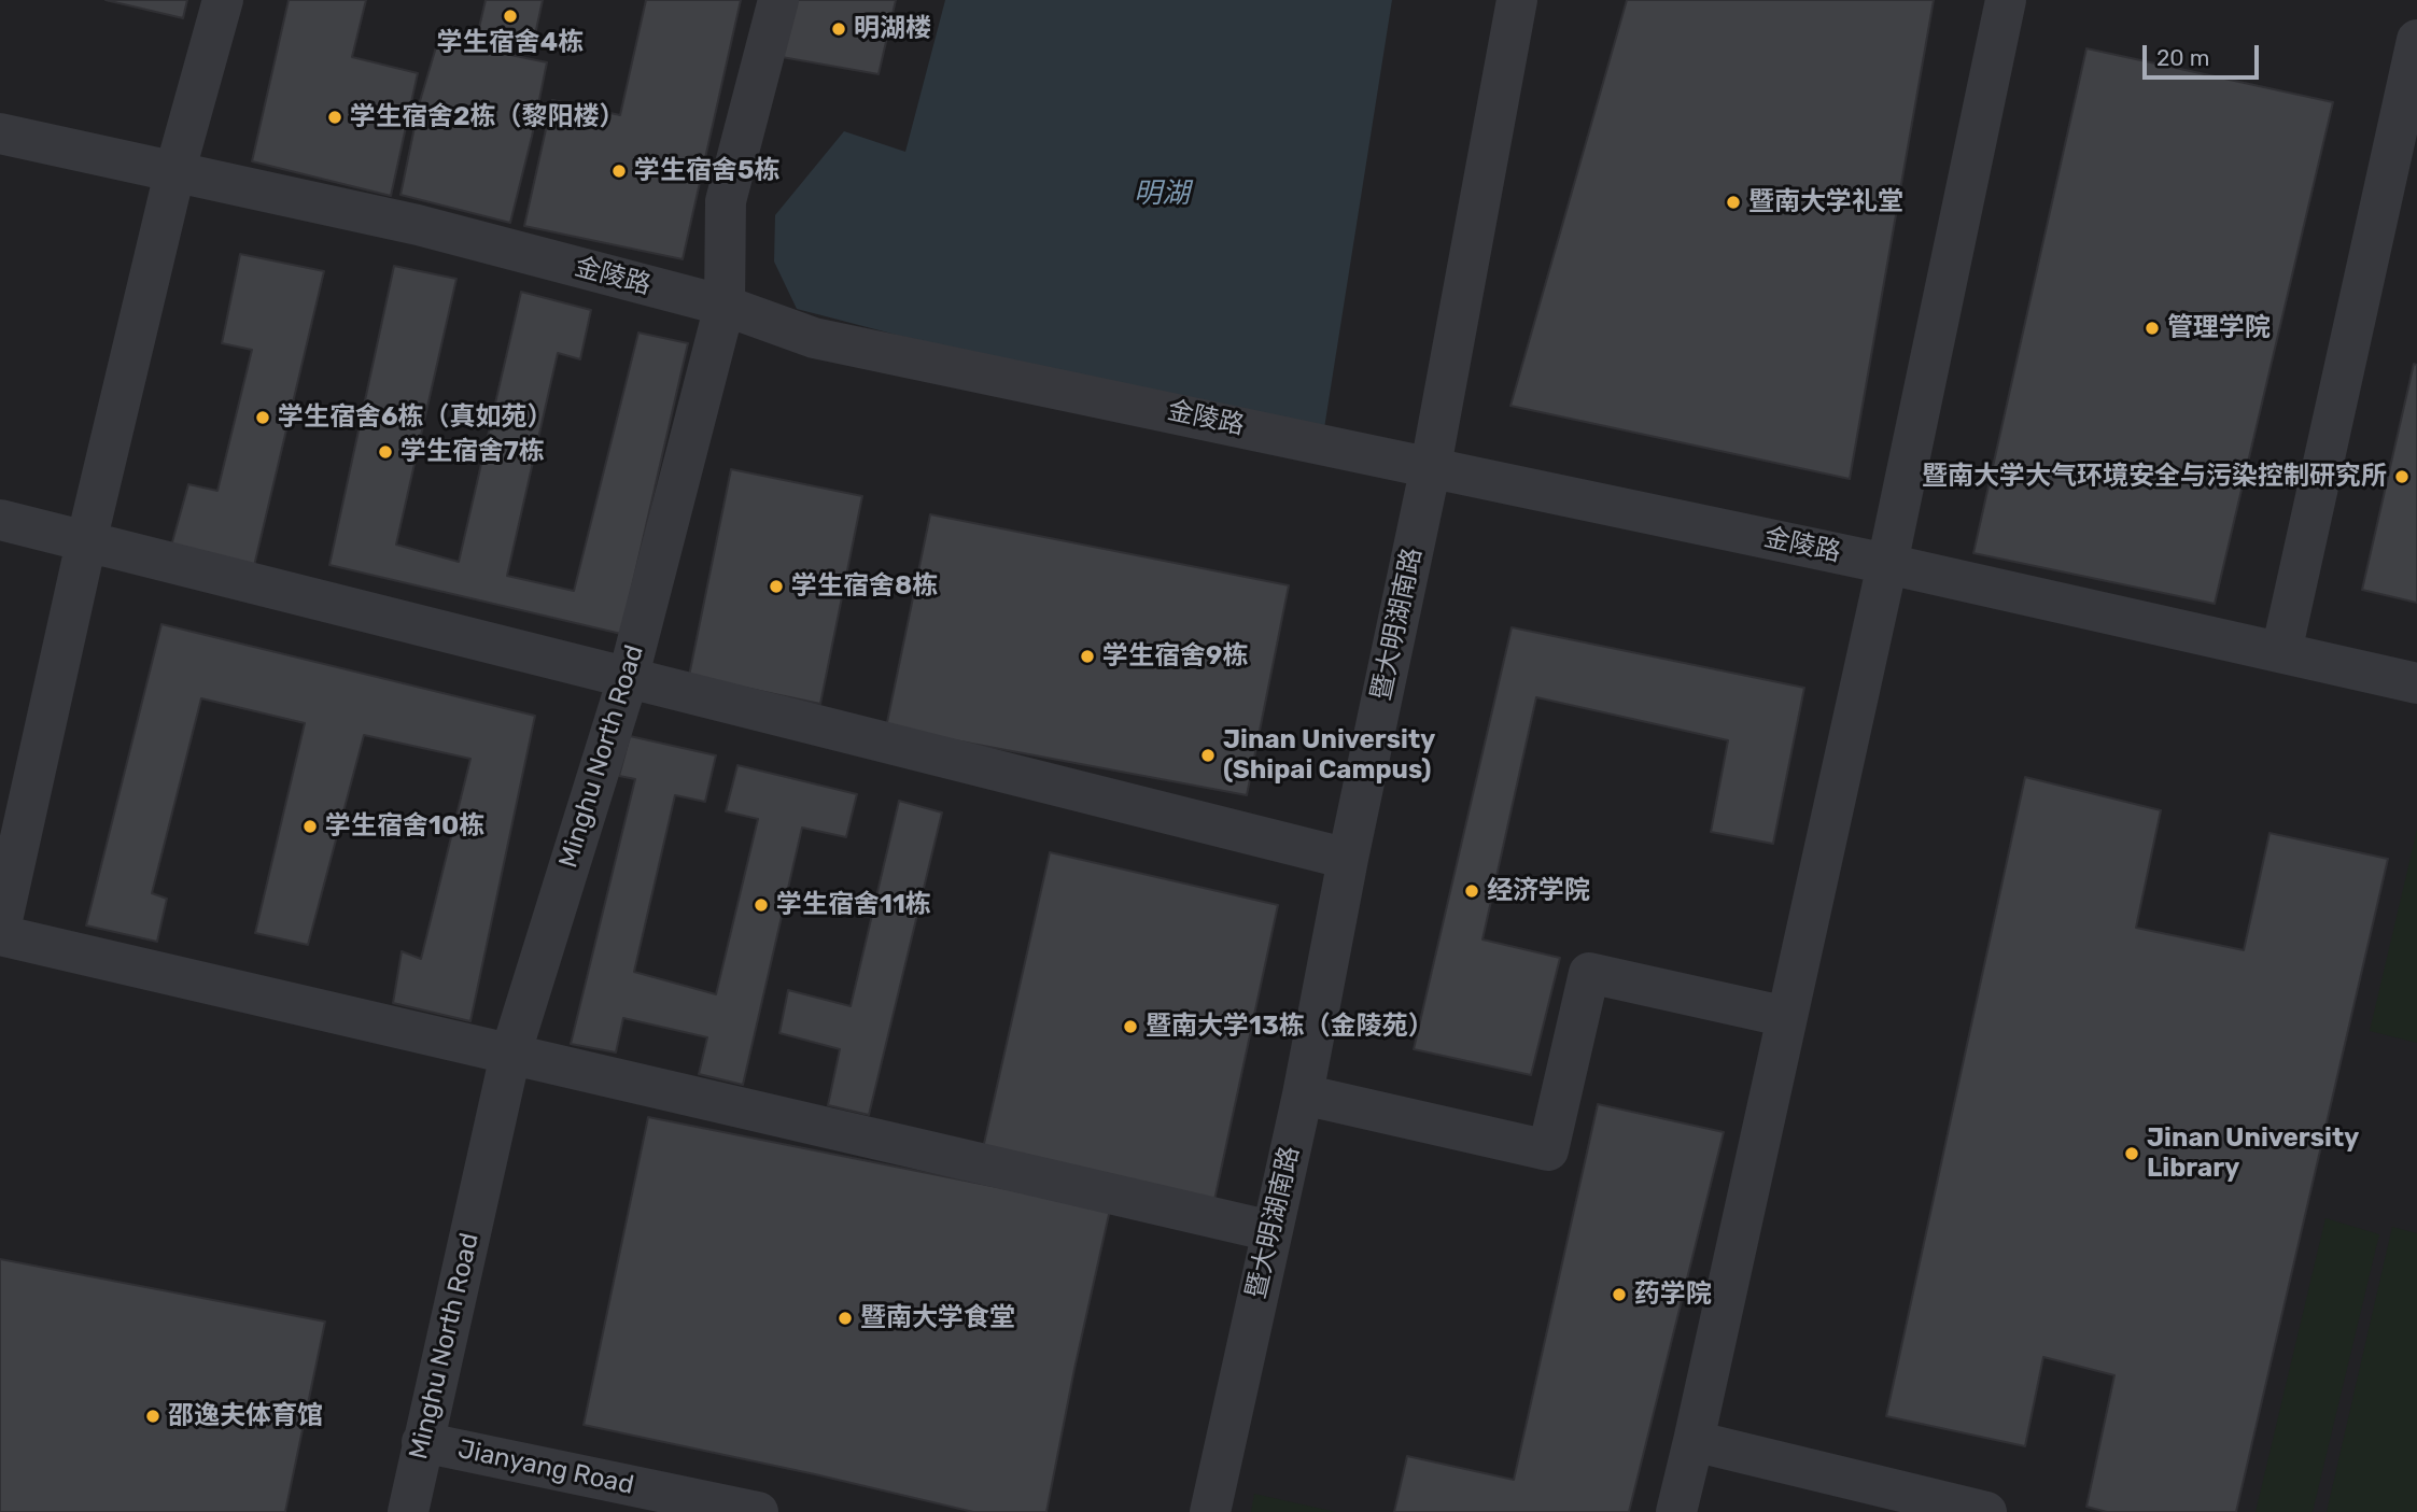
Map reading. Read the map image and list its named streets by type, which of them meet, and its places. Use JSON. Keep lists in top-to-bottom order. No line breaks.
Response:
{"streets":{"street":["金陵路","暨大明湖南路","Minghu North Road","Jianyang Road"]},"crossings":[["金陵路","暨大明湖南路"],["金陵路","Minghu North Road"],["Minghu North Road","Jianyang Road"]],"water":["明湖"],"places":["学生宿舍4栋","明湖楼","学生宿舍2栋（黎阳楼）","学生宿舍5栋","暨南大学礼堂","管理学院","学生宿舍6栋（真如苑）","学生宿舍7栋","暨南大学大气环境安全与污染控制研究所","学生宿舍8栋","学生宿舍9栋","Jinan University (Shipai Campus)","学生宿舍10栋","经济学院","学生宿舍11栋","暨南大学13栋（金陵苑）","Jinan University Library","药学院","暨南大学食堂","邵逸夫体育馆"],"scale_bar":"20 m"}
